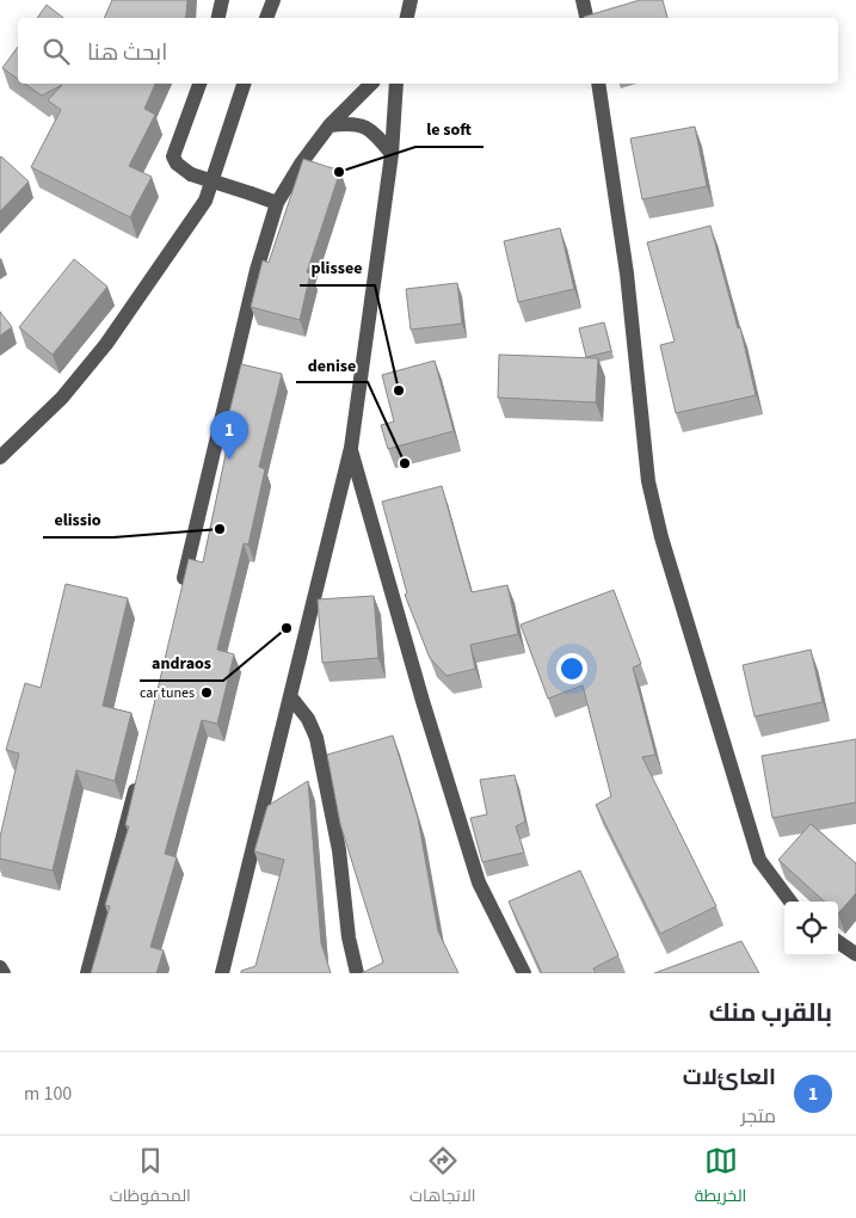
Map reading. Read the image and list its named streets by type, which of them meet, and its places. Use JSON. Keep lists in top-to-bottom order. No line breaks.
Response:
{"places":["le soft","plissee","denise","elissio","andraos","car tunes"],"page":{"search":"ابحث هنا","pins":"1","heading":"بالقرب منك","list":[{"mark":"1","name":"العائﻻت","note":"متجر","value":"100 m"}],"nav":["الخريطة","الاتجاهات","المحفوظات"]}}
